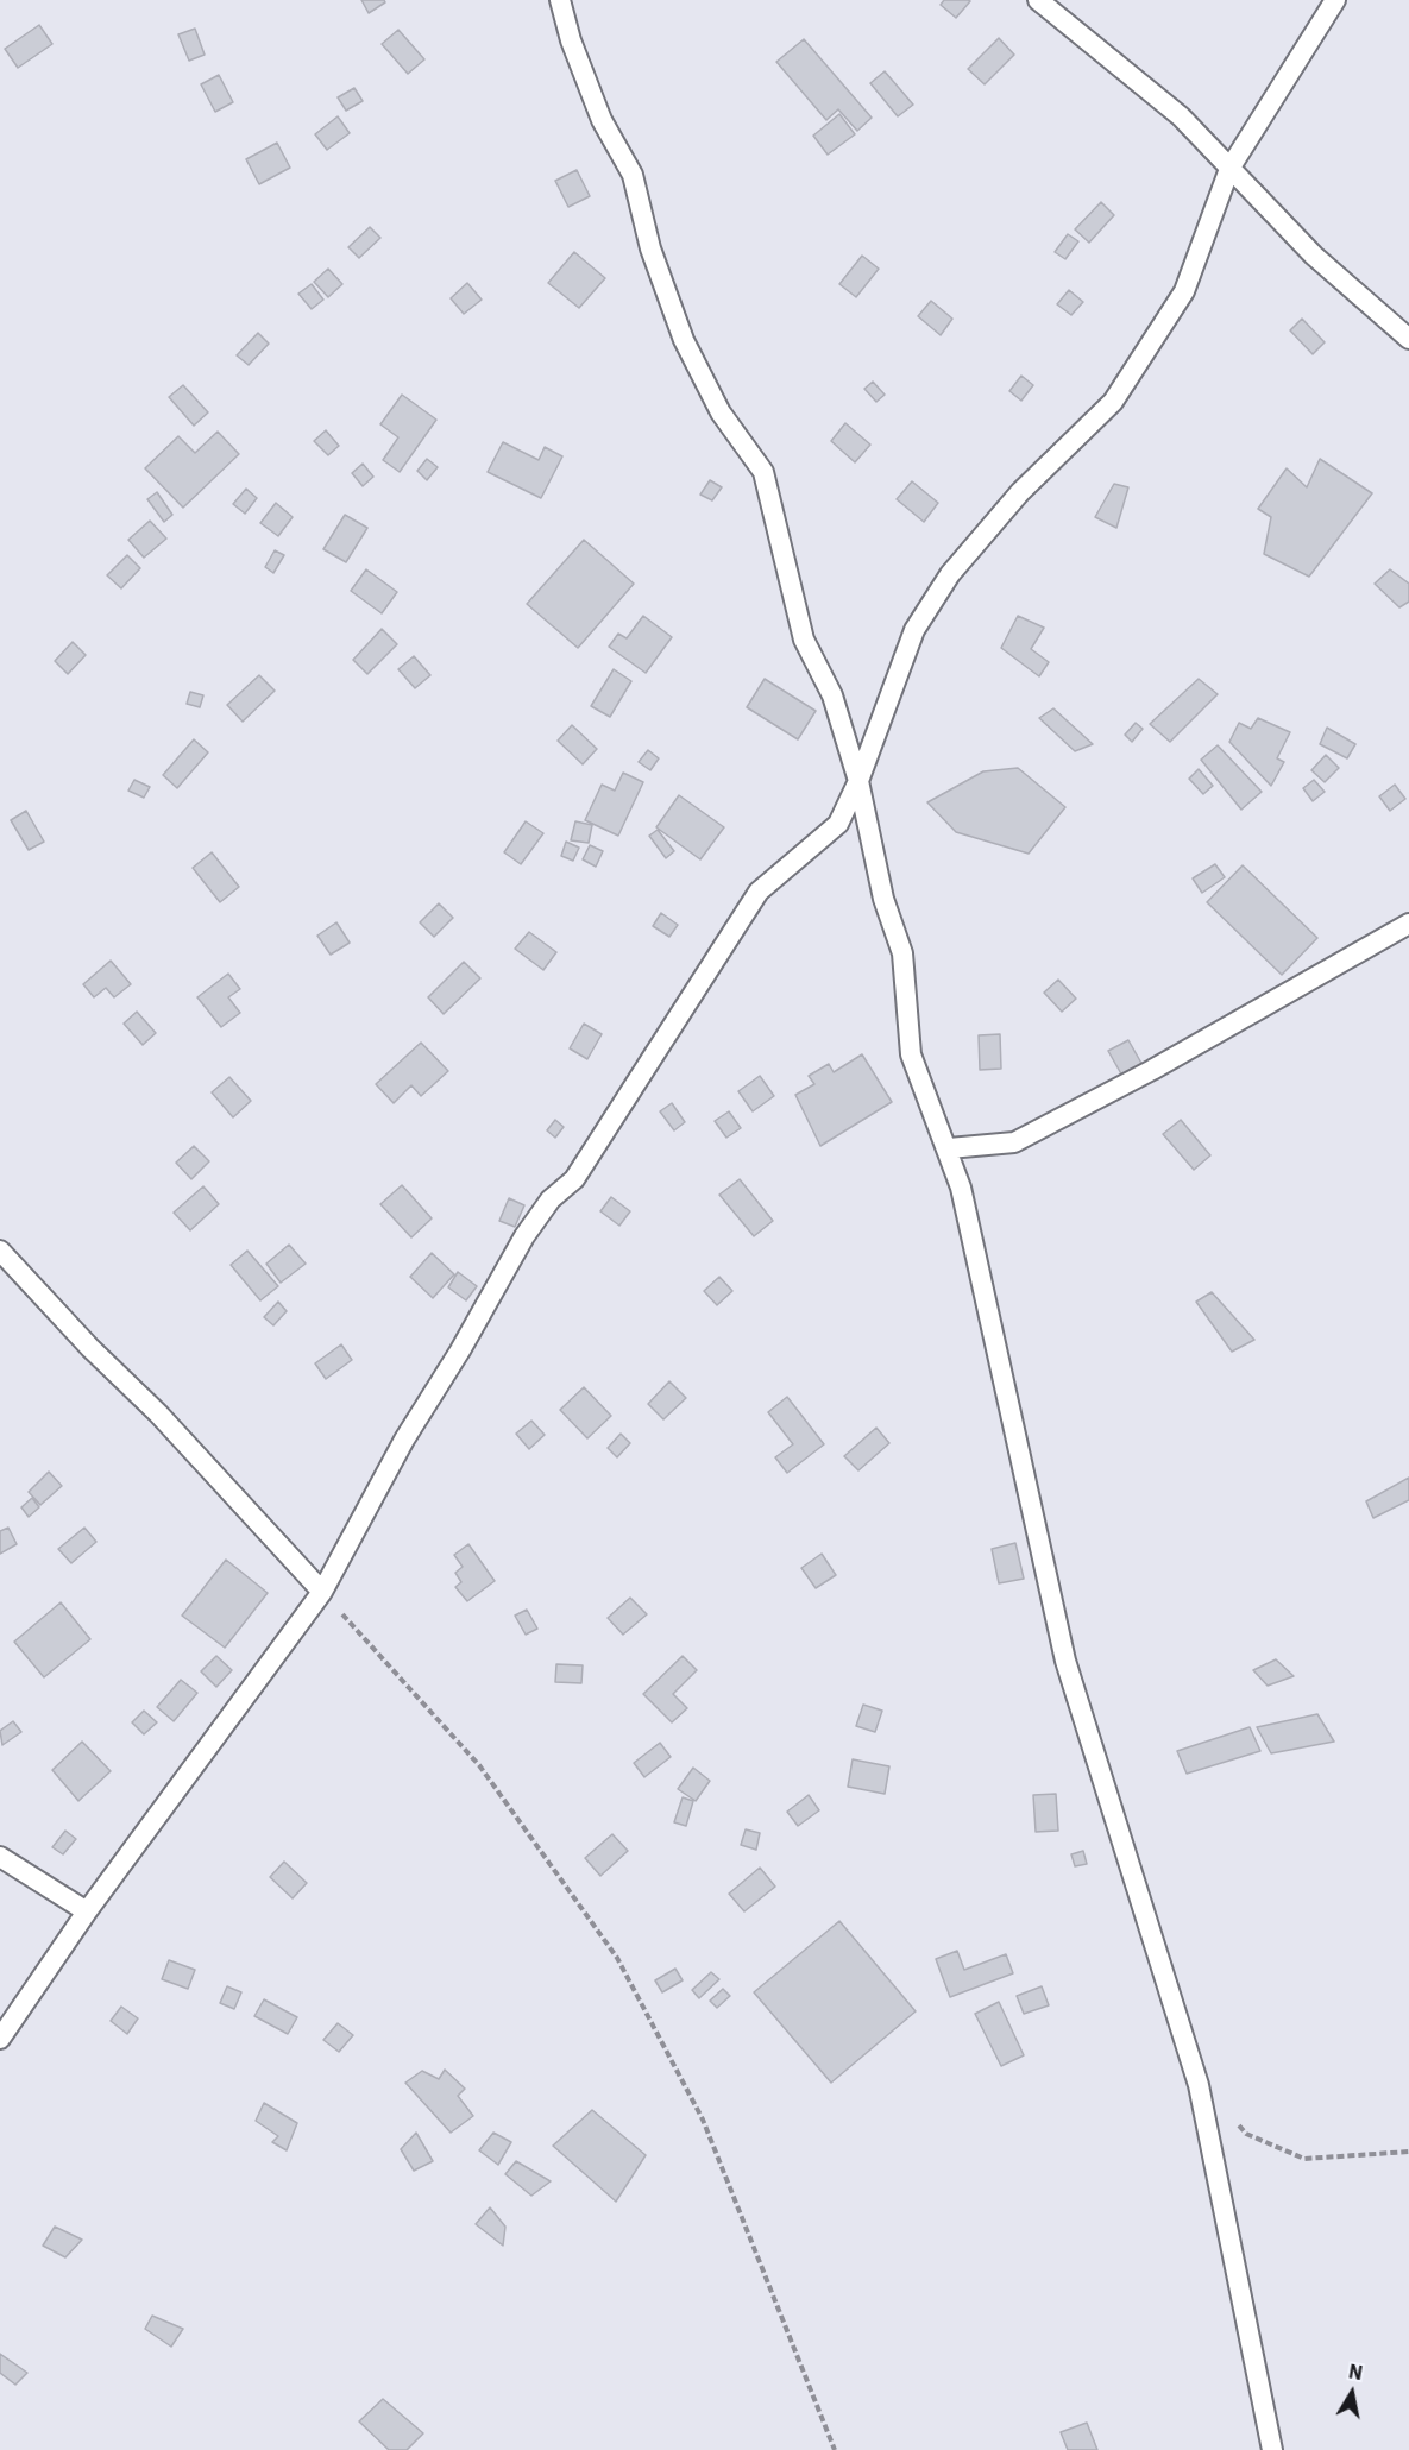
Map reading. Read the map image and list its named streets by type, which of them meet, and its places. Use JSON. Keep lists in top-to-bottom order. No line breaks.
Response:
{"north":"top"}
